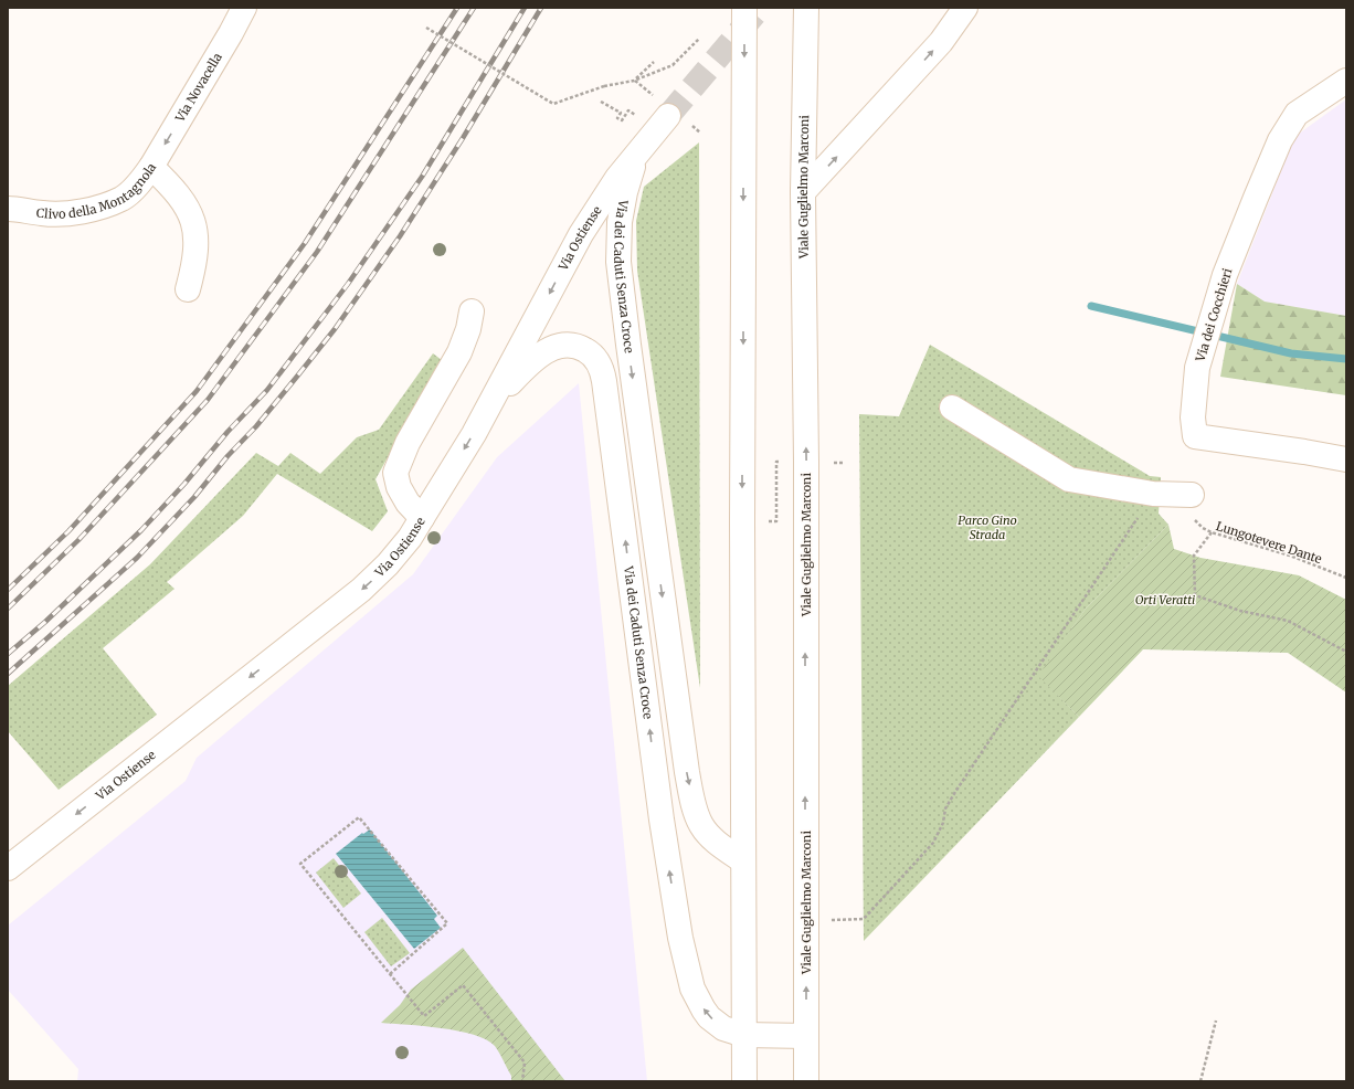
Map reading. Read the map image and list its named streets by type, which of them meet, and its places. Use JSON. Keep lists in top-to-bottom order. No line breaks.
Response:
{"streets":{"main road":["Via Novacella","Viale Guglielmo Marconi","Clivo della Montagnola","Via Ostiense","Via dei Caduti Senza Croce","Via dei Cocchieri"],"path":["Lungotevere Dante"]},"crossings":[["Via Novacella","Clivo della Montagnola"],["Via Ostiense","Via dei Caduti Senza Croce"]],"one_way":["Via Novacella","Via Ostiense"],"parks":["Parco Gino Strada","Orti Veratti"]}
